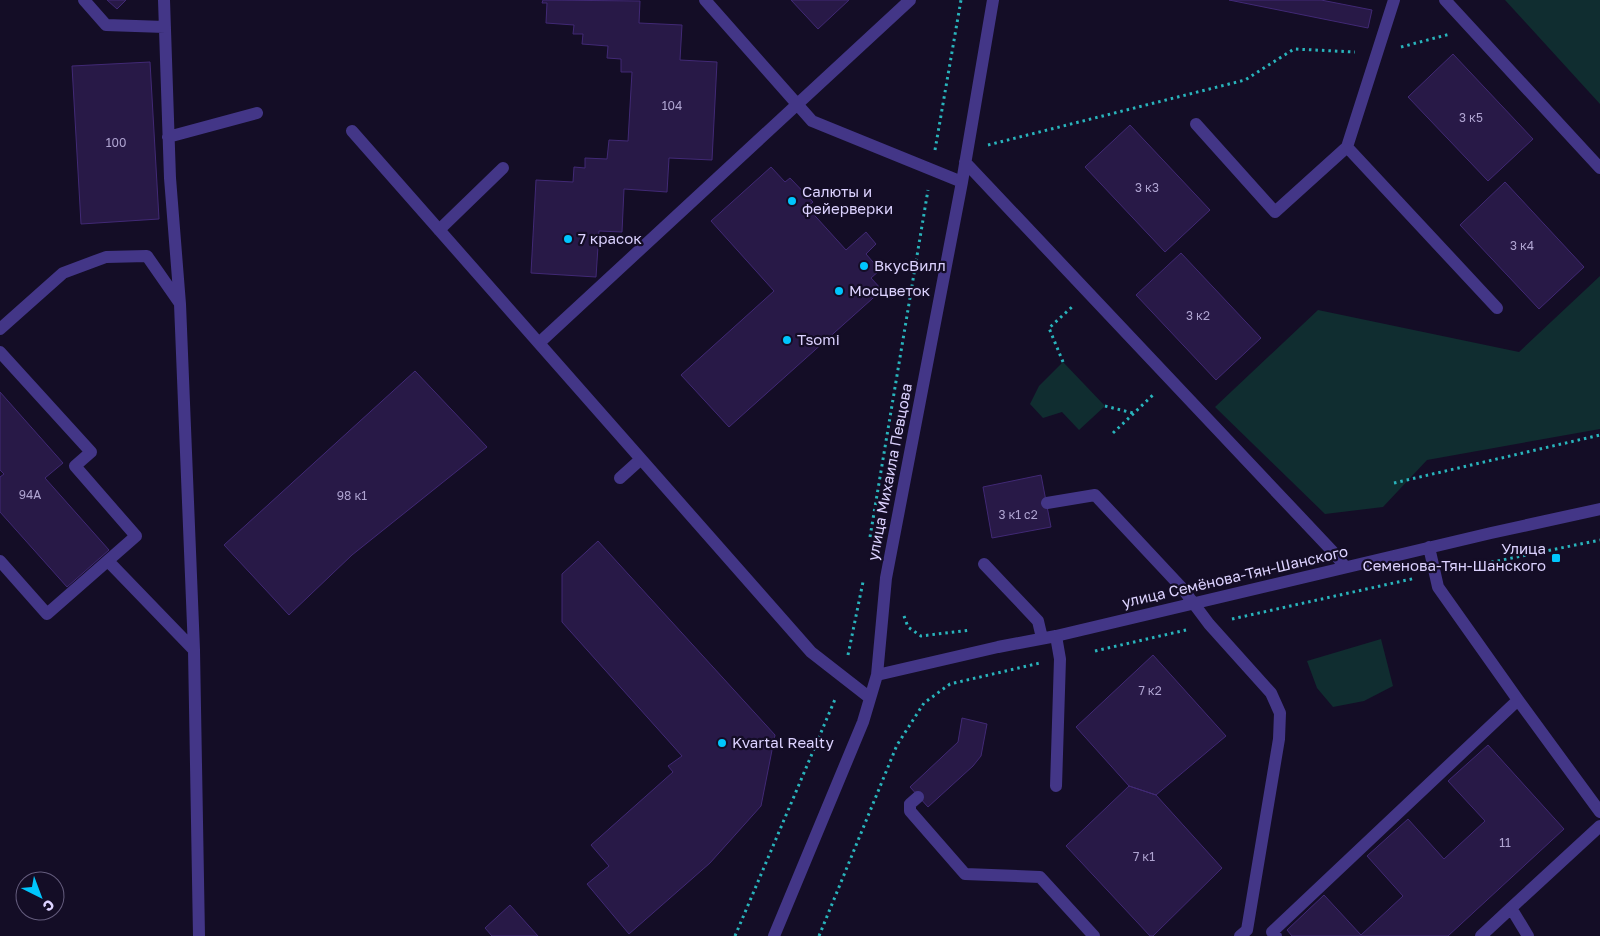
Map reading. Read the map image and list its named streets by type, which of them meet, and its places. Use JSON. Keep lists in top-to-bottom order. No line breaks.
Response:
{"streets":{"street":["улица Михаила Певцова","улица Семёнова-Тян-Шанского"]},"crossings":[["улица Михаила Певцова","улица Семёнова-Тян-Шанского"]],"places":{"other":["Салюты и фейерверки","7 красок","ВкусВилл","Мосцветок","Tsomi","Kvartal Realty"],"transit":["Улица Семенова-Тян-Шанского"]},"house_numbers":["104","3 к5","100","3 к3","3 к4","3 к2","94А","98 к1","3 к1 с2","7 к2","11","7 к1"],"north":"bottom right"}
